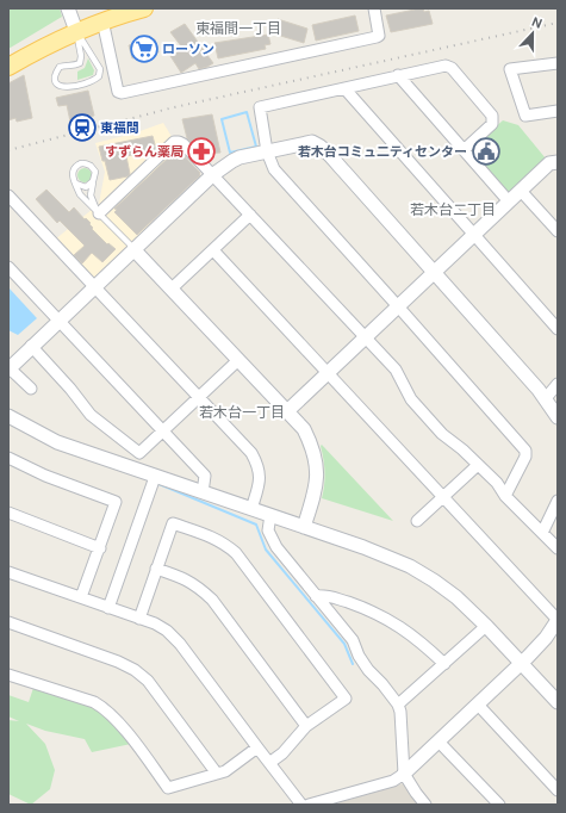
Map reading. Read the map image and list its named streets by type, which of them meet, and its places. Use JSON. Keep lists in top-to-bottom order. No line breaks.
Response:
{"districts":["東福間一丁目","若木台二丁目","若木台一丁目"],"places":{"supermarket":["ローソン"],"station":["東福間"],"pharmacy":["すずらん薬局"],"public building":["若木台コミュ二ティセンター"]},"north":"top"}
